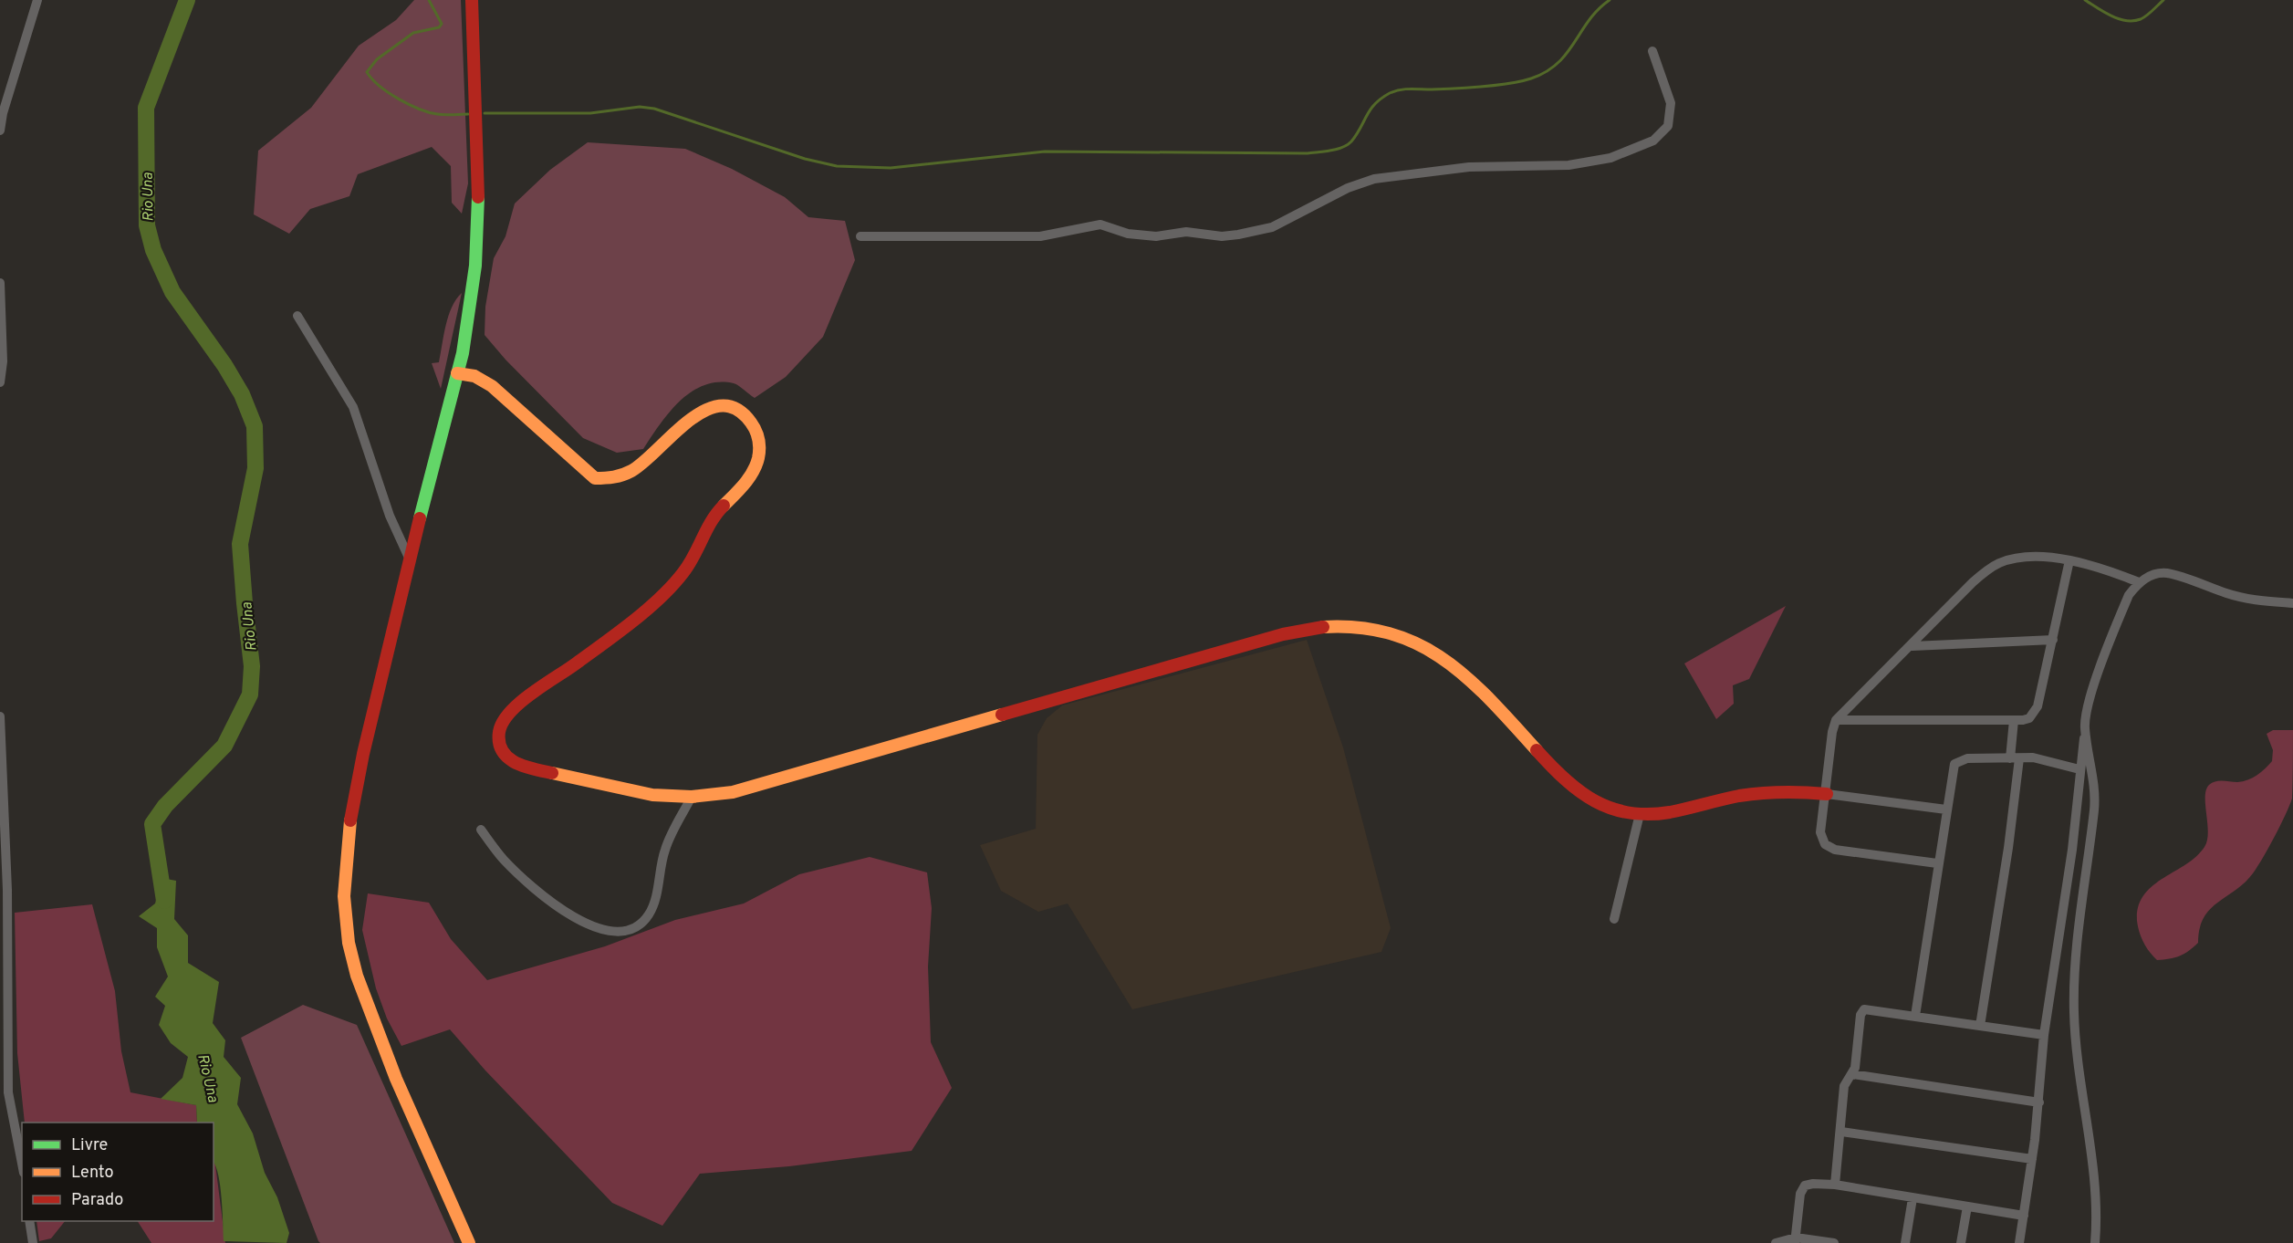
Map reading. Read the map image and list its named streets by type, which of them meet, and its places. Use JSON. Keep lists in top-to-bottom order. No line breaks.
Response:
{"water":["Rio Una"],"legend":["Livre","Lento","Parado"]}
